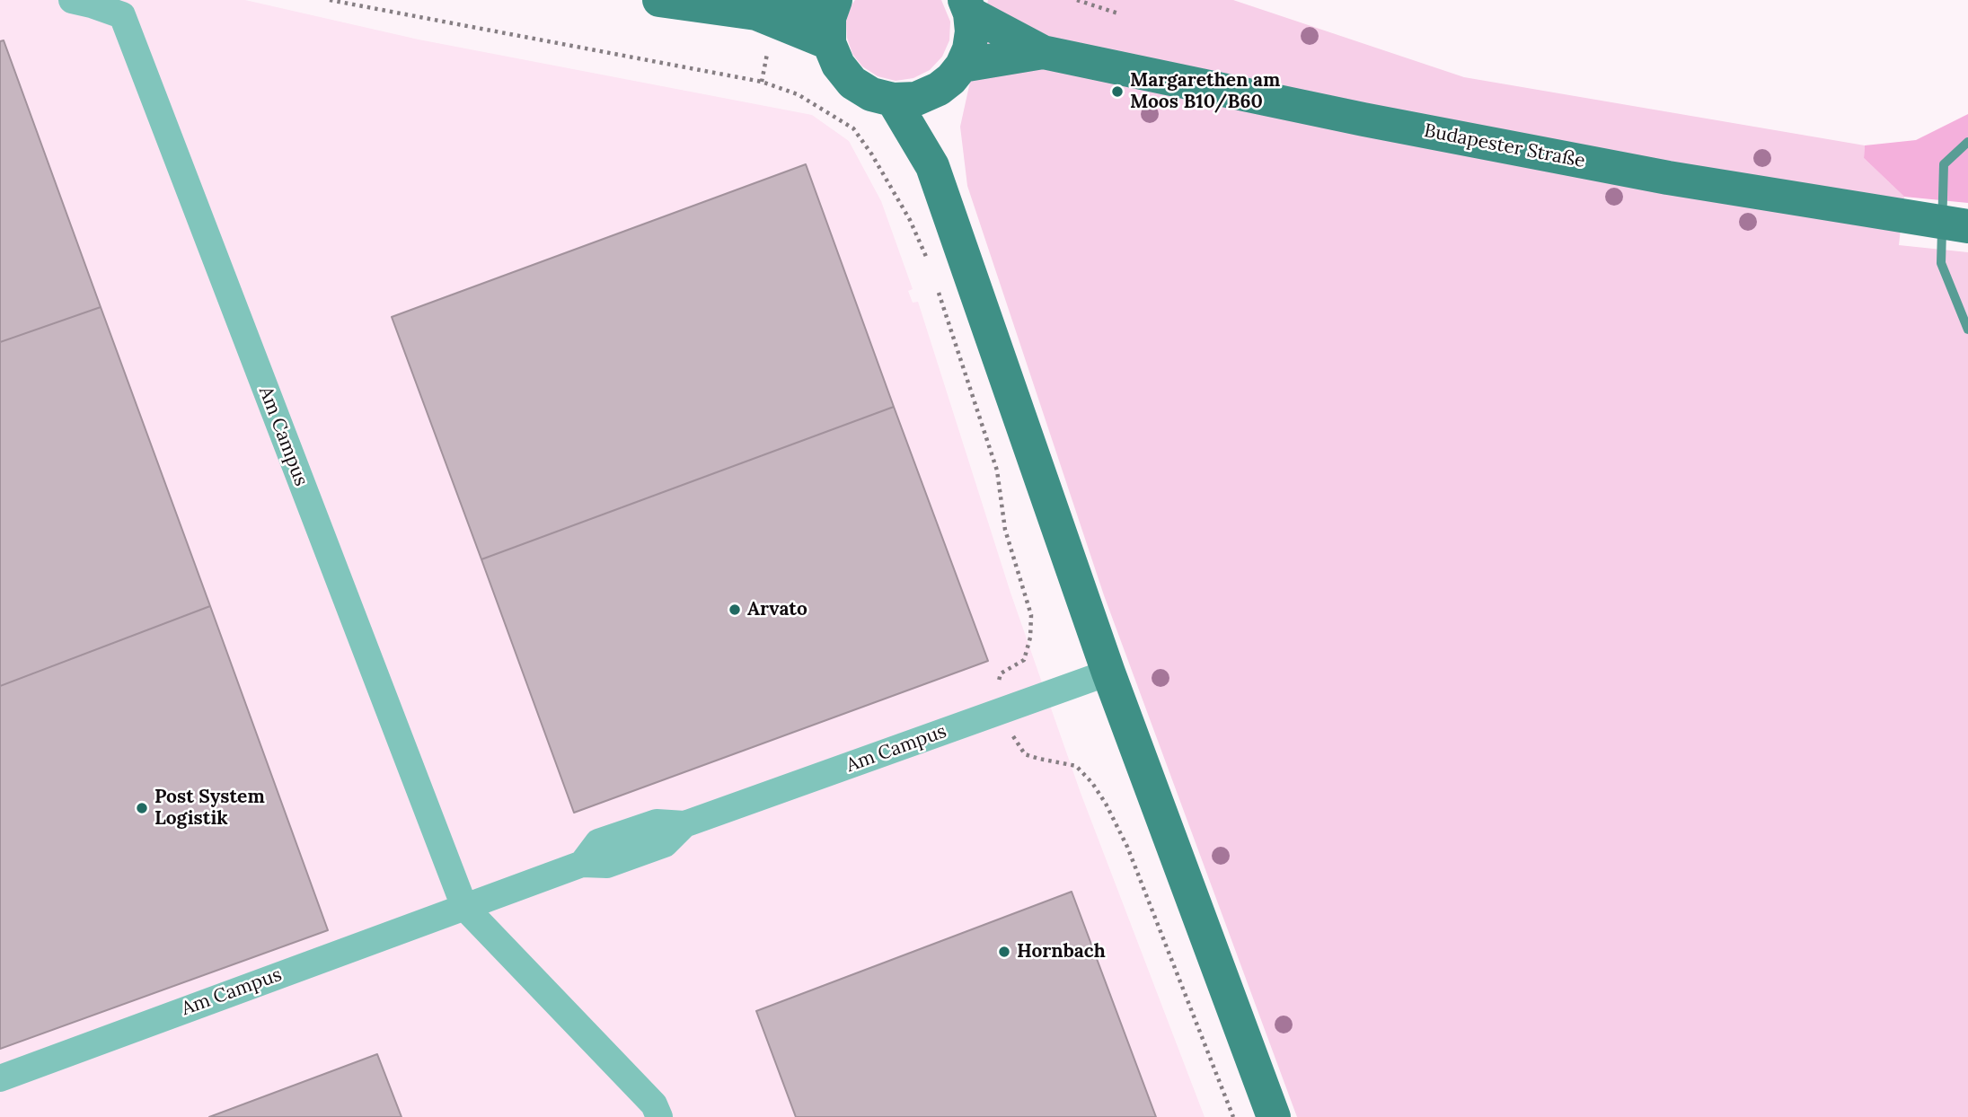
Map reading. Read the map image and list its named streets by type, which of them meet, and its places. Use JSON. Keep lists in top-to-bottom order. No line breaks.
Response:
{"streets":{"main road":["Budapester Straße"],"street":["Am Campus"]},"places":["Margarethen am Moos B10/B60","Arvato","Post System Logistik","Hornbach"]}
